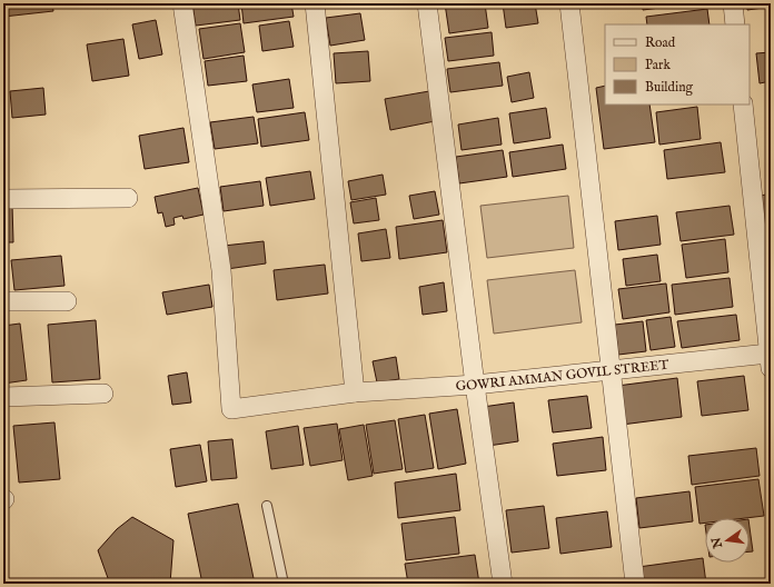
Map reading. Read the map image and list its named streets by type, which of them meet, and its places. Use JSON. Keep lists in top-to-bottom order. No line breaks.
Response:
{"streets":{"street":["GOWRI AMMAN GOVIL STREET"]},"legend":["Road","Park","Building"],"north":"left"}
